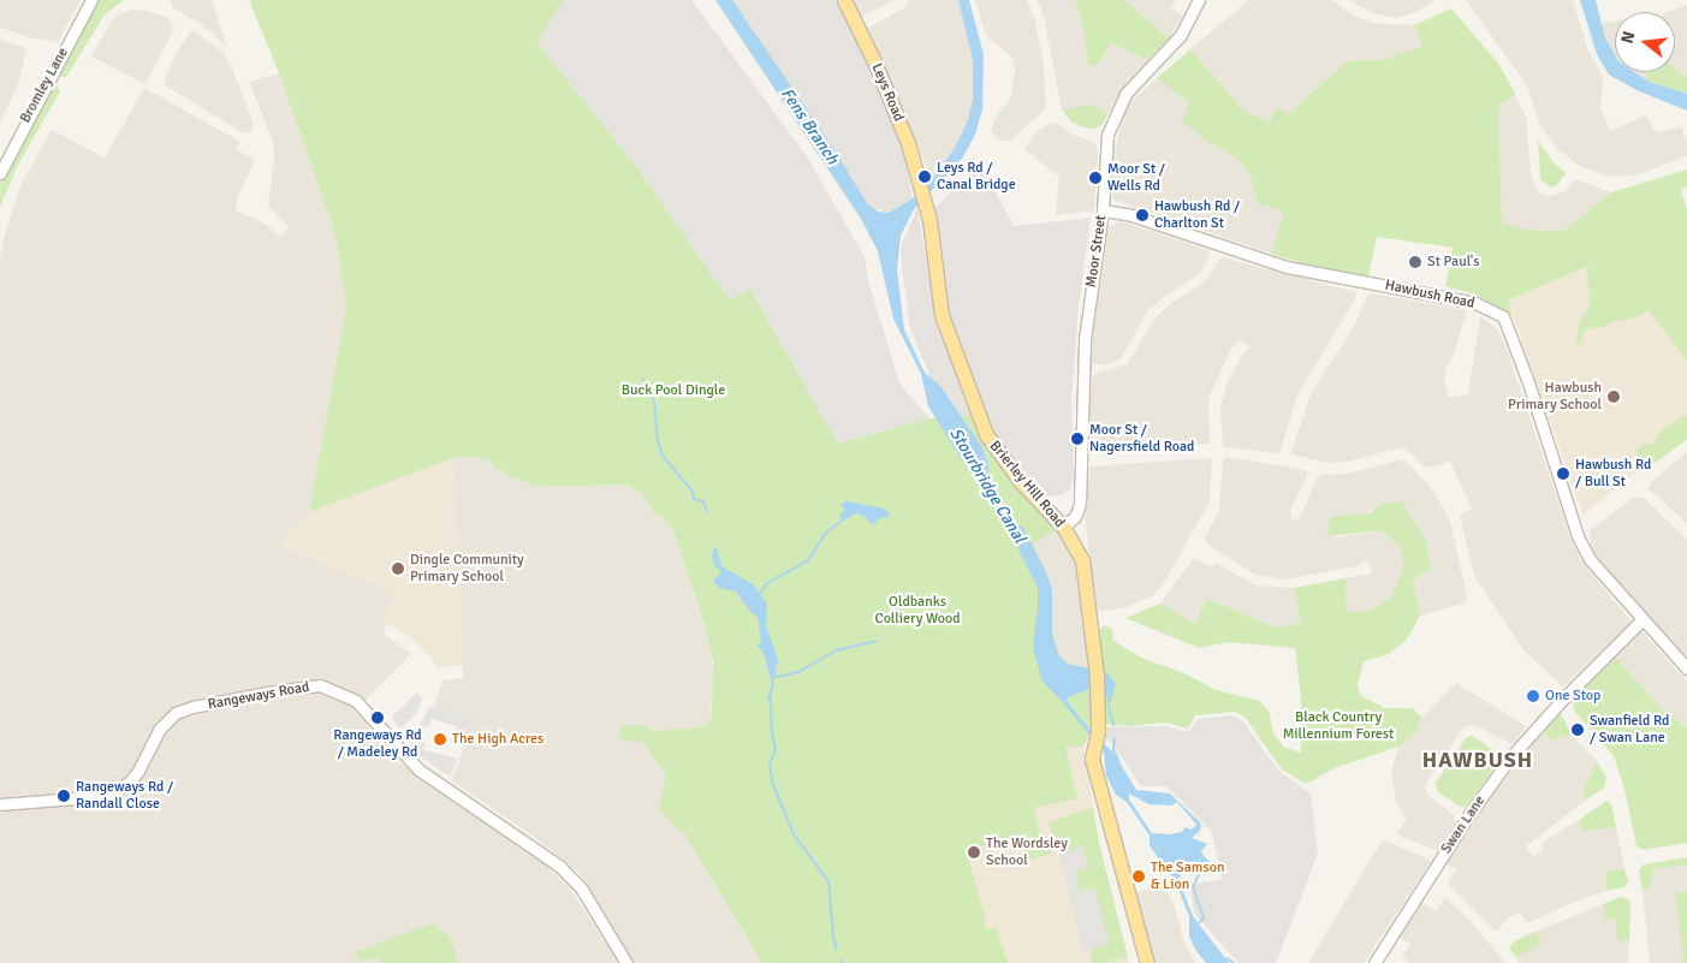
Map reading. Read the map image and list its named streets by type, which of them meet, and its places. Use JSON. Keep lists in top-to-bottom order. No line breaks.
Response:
{"streets":{"main road":["Leys Road","Brierley Hill Road"],"street":["Bromley Lane","Moor Street","Hawbush Road","Rangeways Road","Swan Lane"]},"crossings":[["Leys Road","Brierley Hill Road"],["Moor Street","Hawbush Road"],["Moor Street","Brierley Hill Road"],["Hawbush Road","Swan Lane"]],"districts":["HAWBUSH"],"water":["Fens Branch","Stourbridge Canal"],"parks":["Buck Pool Dingle","Oldbanks Colliery Wood","Black Country Millennium Forest"],"places":["Leys Rd / Canal Bridge","Moor St / Wells Rd","Hawbush Rd / Charlton St","St Paul's","Hawbush Primary School","Moor St / Nagersfield Road","Hawbush Rd / Bull St","Dingle Community Primary School","One Stop","Rangeways Rd / Madeley Rd","Swanfield Rd / Swan Lane","The High Acres","Rangeways Rd / Randall Close","The Wordsley School","The Samson & Lion"],"north":"left"}
